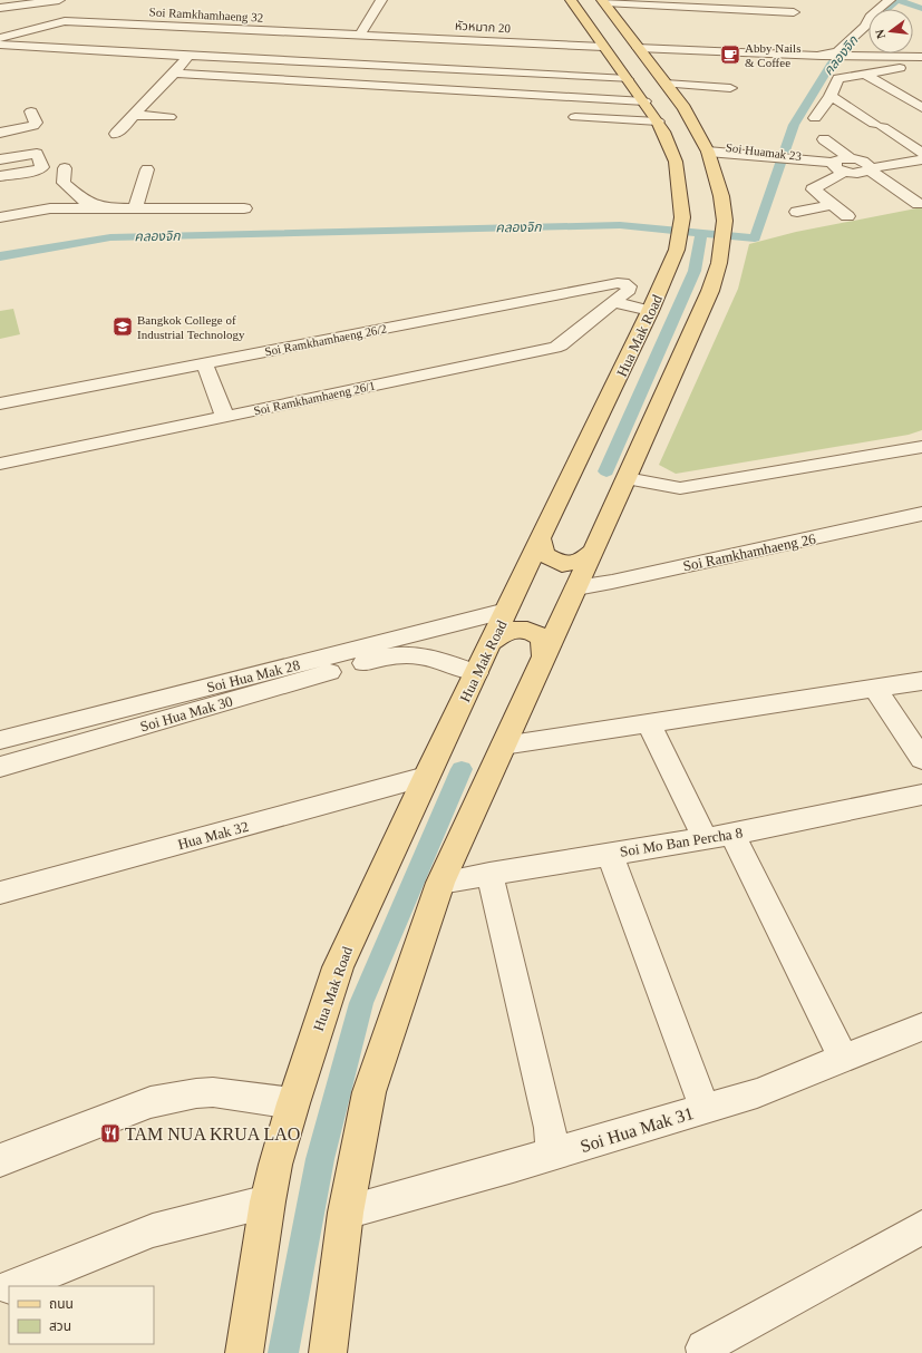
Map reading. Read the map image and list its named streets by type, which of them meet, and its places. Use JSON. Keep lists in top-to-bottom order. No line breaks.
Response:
{"streets":{"main road":["Hua Mak Road"],"street":["Soi Ramkhamhaeng 32","หัวหมาก 20","Soi Huamak 23","Soi Ramkhamhaeng 26/2","Soi Ramkhamhaeng 26/1","Soi Ramkhamhaeng 26","Soi Hua Mak 28","Soi Hua Mak 30","Hua Mak 32","Soi Mo Ban Percha 8","Soi Hua Mak 31"]},"crossings":[["Soi Ramkhamhaeng 32","หัวหมาก 20"],["หัวหมาก 20","Hua Mak Road"],["Soi Huamak 23","Hua Mak Road"],["Hua Mak Road","Soi Ramkhamhaeng 26"],["Hua Mak Road","Soi Hua Mak 28"],["Hua Mak Road","Soi Hua Mak 30"],["Hua Mak Road","Hua Mak 32"],["Hua Mak Road","Soi Mo Ban Percha 8"],["Hua Mak Road","Soi Hua Mak 31"],["Soi Ramkhamhaeng 26/2","Soi Ramkhamhaeng 26/1"]],"water":["คลองจิก"],"places":{"cafe":["Abby Nails & Coffee"],"school or university":["Bangkok College of Industrial Technology"],"restaurant":["TAM NUA KRUA LAO"]},"legend":["ถนน","สวน"],"north":"left"}
